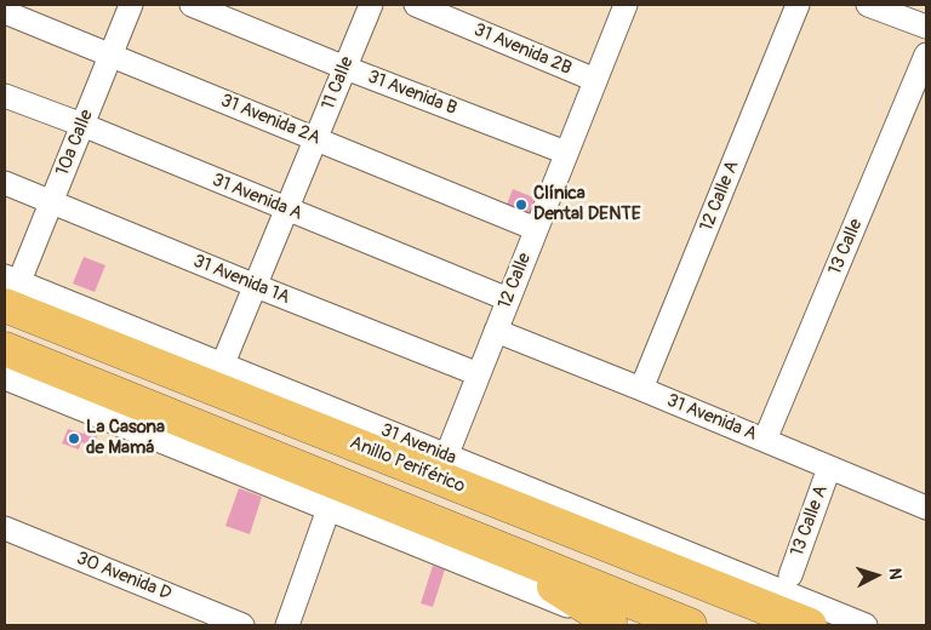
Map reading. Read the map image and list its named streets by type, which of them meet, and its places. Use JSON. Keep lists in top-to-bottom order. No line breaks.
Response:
{"streets":{"highway":["Anillo Periférico"],"street":["31 Avenida 2B","11 Calle","31 Avenida B","31 Avenida 2A","10a Calle","12 Calle A","31 Avenida A","13 Calle","31 Avenida 1A","12 Calle","31 Avenida","13 Calle A","30 Avenida D"]},"crossings":[["31 Avenida 2B","12 Calle"],["11 Calle","31 Avenida B"],["11 Calle","31 Avenida 2A"],["11 Calle","31 Avenida A"],["11 Calle","31 Avenida 1A"],["11 Calle","31 Avenida"],["31 Avenida B","12 Calle"],["31 Avenida 2A","10a Calle"],["31 Avenida 2A","12 Calle"],["10a Calle","31 Avenida A"],["10a Calle","31 Avenida 1A"],["10a Calle","31 Avenida"],["10a Calle","Anillo Periférico"],["12 Calle A","31 Avenida A"],["31 Avenida A","13 Calle"],["31 Avenida A","12 Calle"],["31 Avenida A","13 Calle A"],["31 Avenida 1A","12 Calle"],["12 Calle","31 Avenida"],["31 Avenida","Anillo Periférico"]],"places":["Clínica Dental DENTE","La Casona de Mamá"],"north":"right"}
